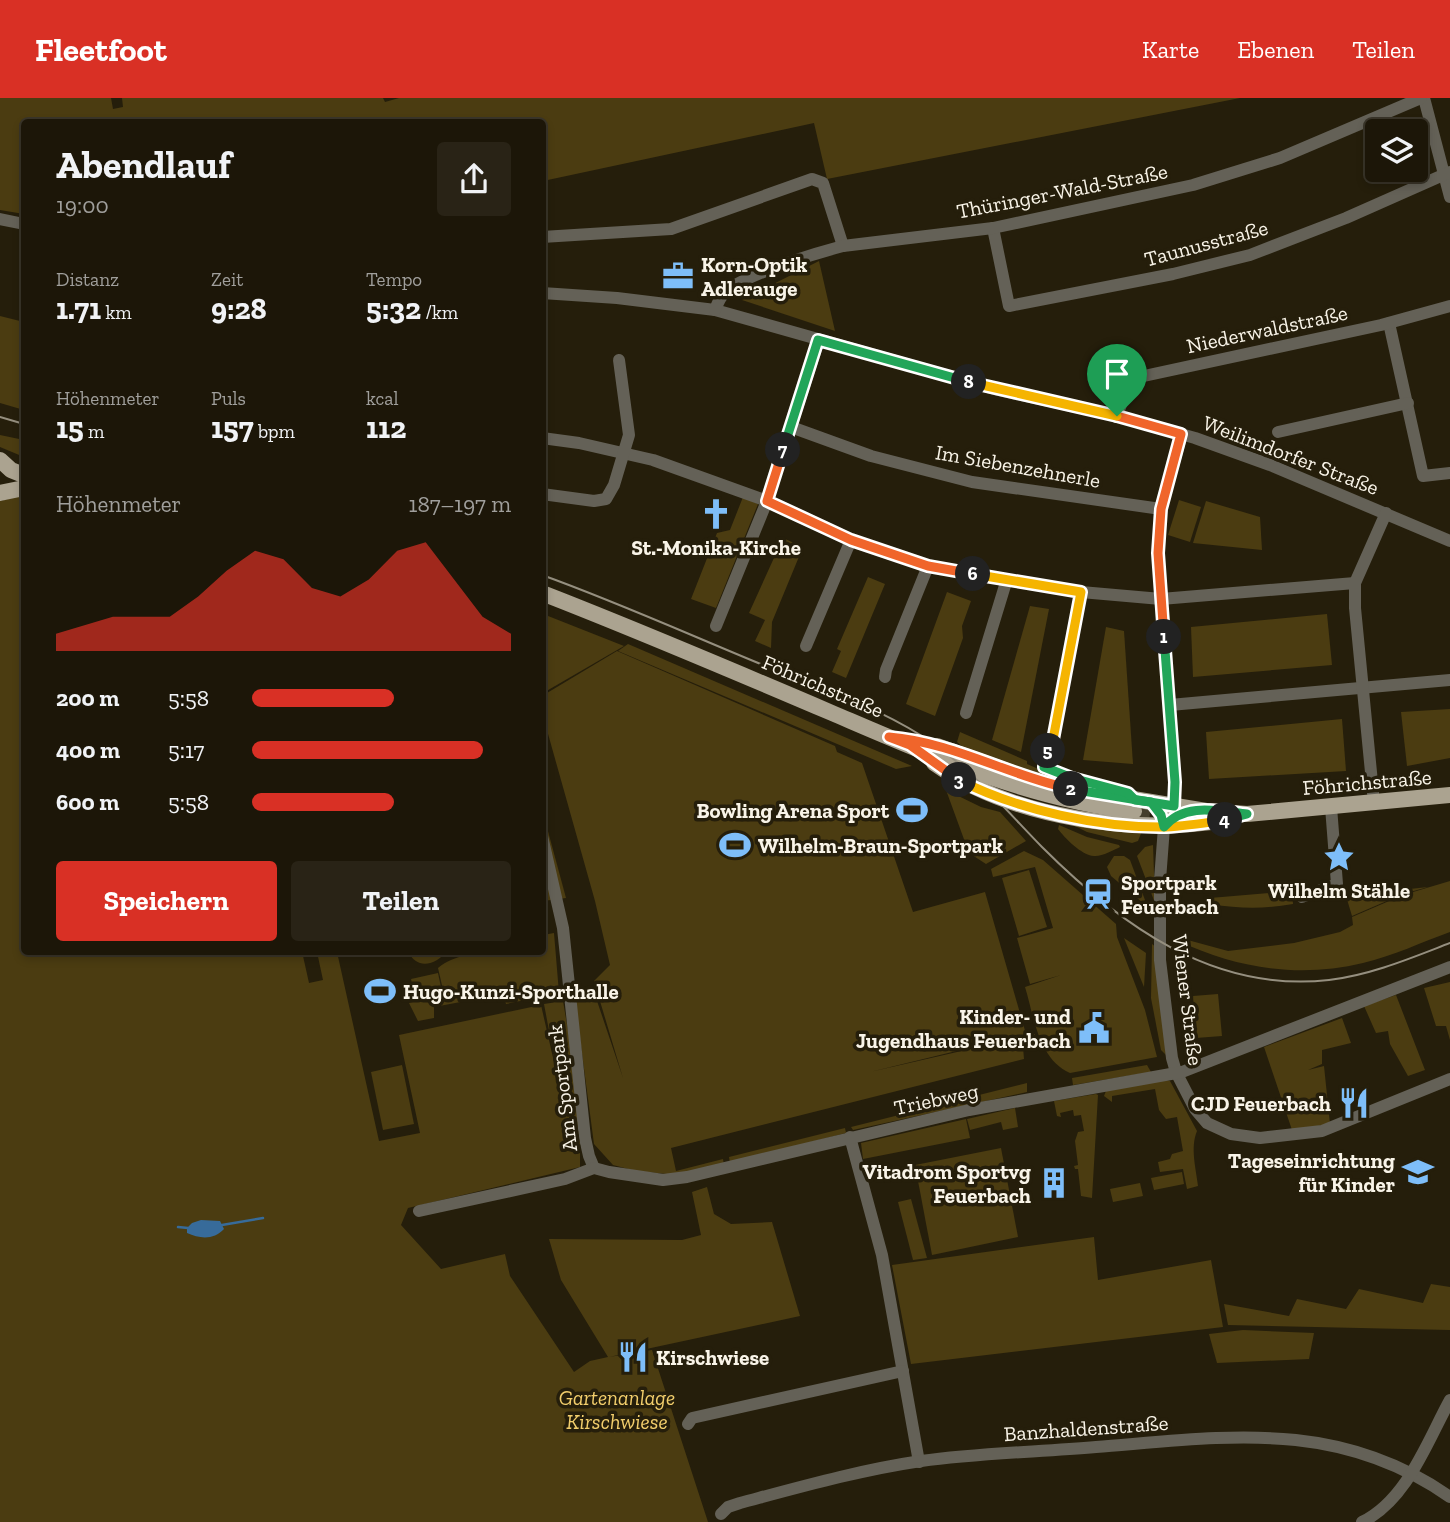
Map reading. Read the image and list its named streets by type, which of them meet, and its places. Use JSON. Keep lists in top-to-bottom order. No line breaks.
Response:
{"streets":{"main road":["Föhrichstraße"],"street":["Thüringer-Wald-Straße","Taunusstraße","Niederwaldstraße","Weilimdorfer Straße","Im Siebenzehnerle","Wiener Straße","Am Sportpark","Triebweg","Banzhaldenstraße"]},"crossings":[["Thüringer-Wald-Straße","Taunusstraße"],["Thüringer-Wald-Straße","Weilimdorfer Straße"],["Niederwaldstraße","Weilimdorfer Straße"],["Weilimdorfer Straße","Wiener Straße"],["Im Siebenzehnerle","Wiener Straße"],["Föhrichstraße","Wiener Straße"],["Wiener Straße","Triebweg"],["Am Sportpark","Triebweg"]],"parks":["Gartenanlage Kirschwiese"],"places":{"office":["Korn-Optik Adlerauge"],"church":["St.-Monika-Kirche"],"sports":["Bowling Arena Sport","Wilhelm-Braun-Sportpark","Hugo-Kunzi-Sporthalle"],"place":["Wilhelm Stähle"],"station":["Sportpark Feuerbach"],"public building":["Kinder- und Jugendhaus Feuerbach"],"restaurant":["CJD Feuerbach","Kirschwiese"],"school or university":["Tageseinrichtung für Kinder"],"building":["Vitadrom Sportvg Feuerbach"]},"page":{"header":"Fleetfoot","nav":["Karte","Ebenen","Teilen"],"heading":["Abendlauf","19:00"],"stats":[["Distanz","1.71 km"],["Zeit","9:28"],["Tempo","5:32 /km"],["Höhenmeter","15 m"],["Puls","157 bpm"],["kcal","112"]],"pins":["8","7","6","1","5","3","2","4"],"chart":["Höhenmeter","187–197 m"],"list":[{"name":"200 m","note":"5:58"},{"name":"400 m","note":"5:17"},{"name":"600 m","note":"5:58"}],"buttons":["Speichern","Teilen"]}}
